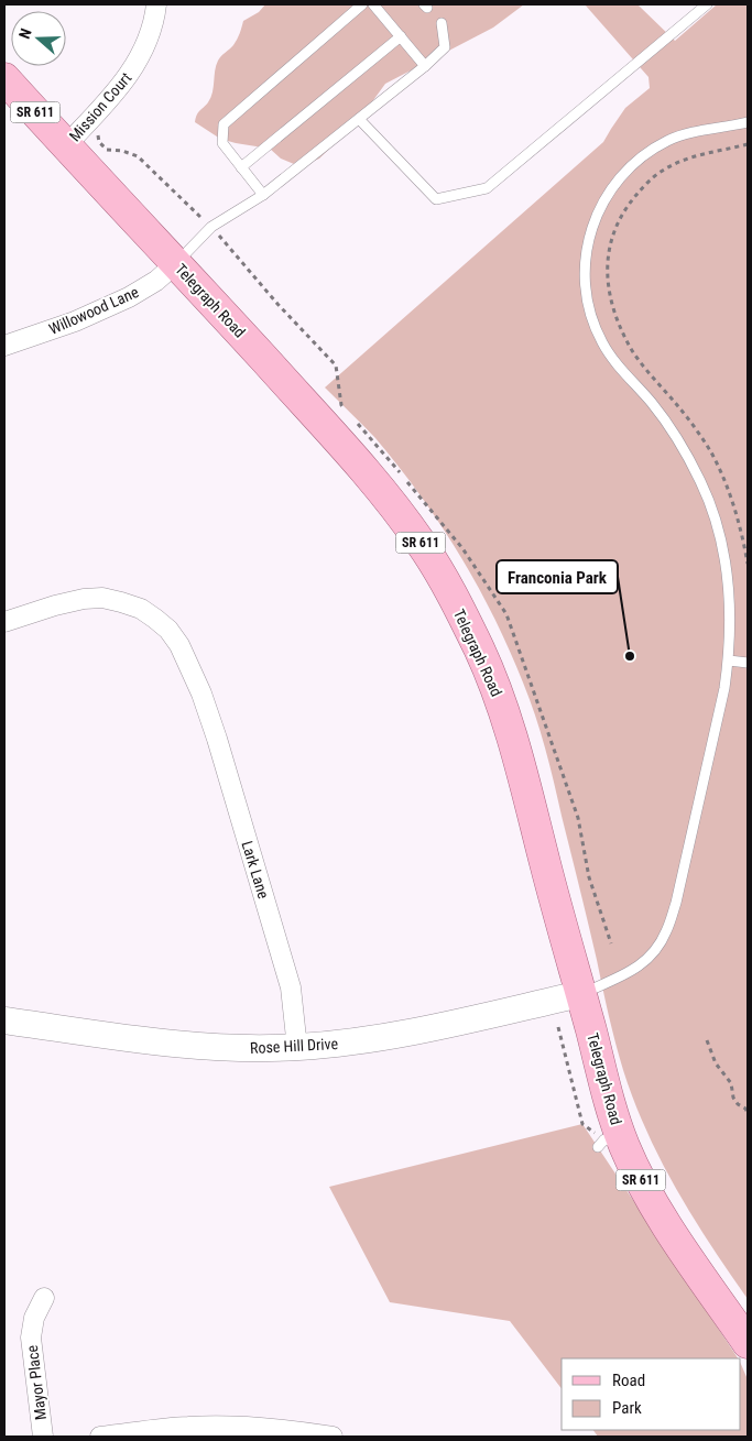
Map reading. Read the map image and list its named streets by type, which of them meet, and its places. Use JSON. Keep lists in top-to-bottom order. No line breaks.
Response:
{"streets":{"main road":["SR 611","Telegraph Road"],"street":["Mission Court","Willowood Lane","Lark Lane","Rose Hill Drive","Mayor Place"]},"crossings":[["Mission Court","Telegraph Road"],["Telegraph Road","Willowood Lane"],["Telegraph Road","Rose Hill Drive"],["Lark Lane","Rose Hill Drive"]],"places":["Franconia Park"],"legend":["Road","Park"],"north":"left"}
